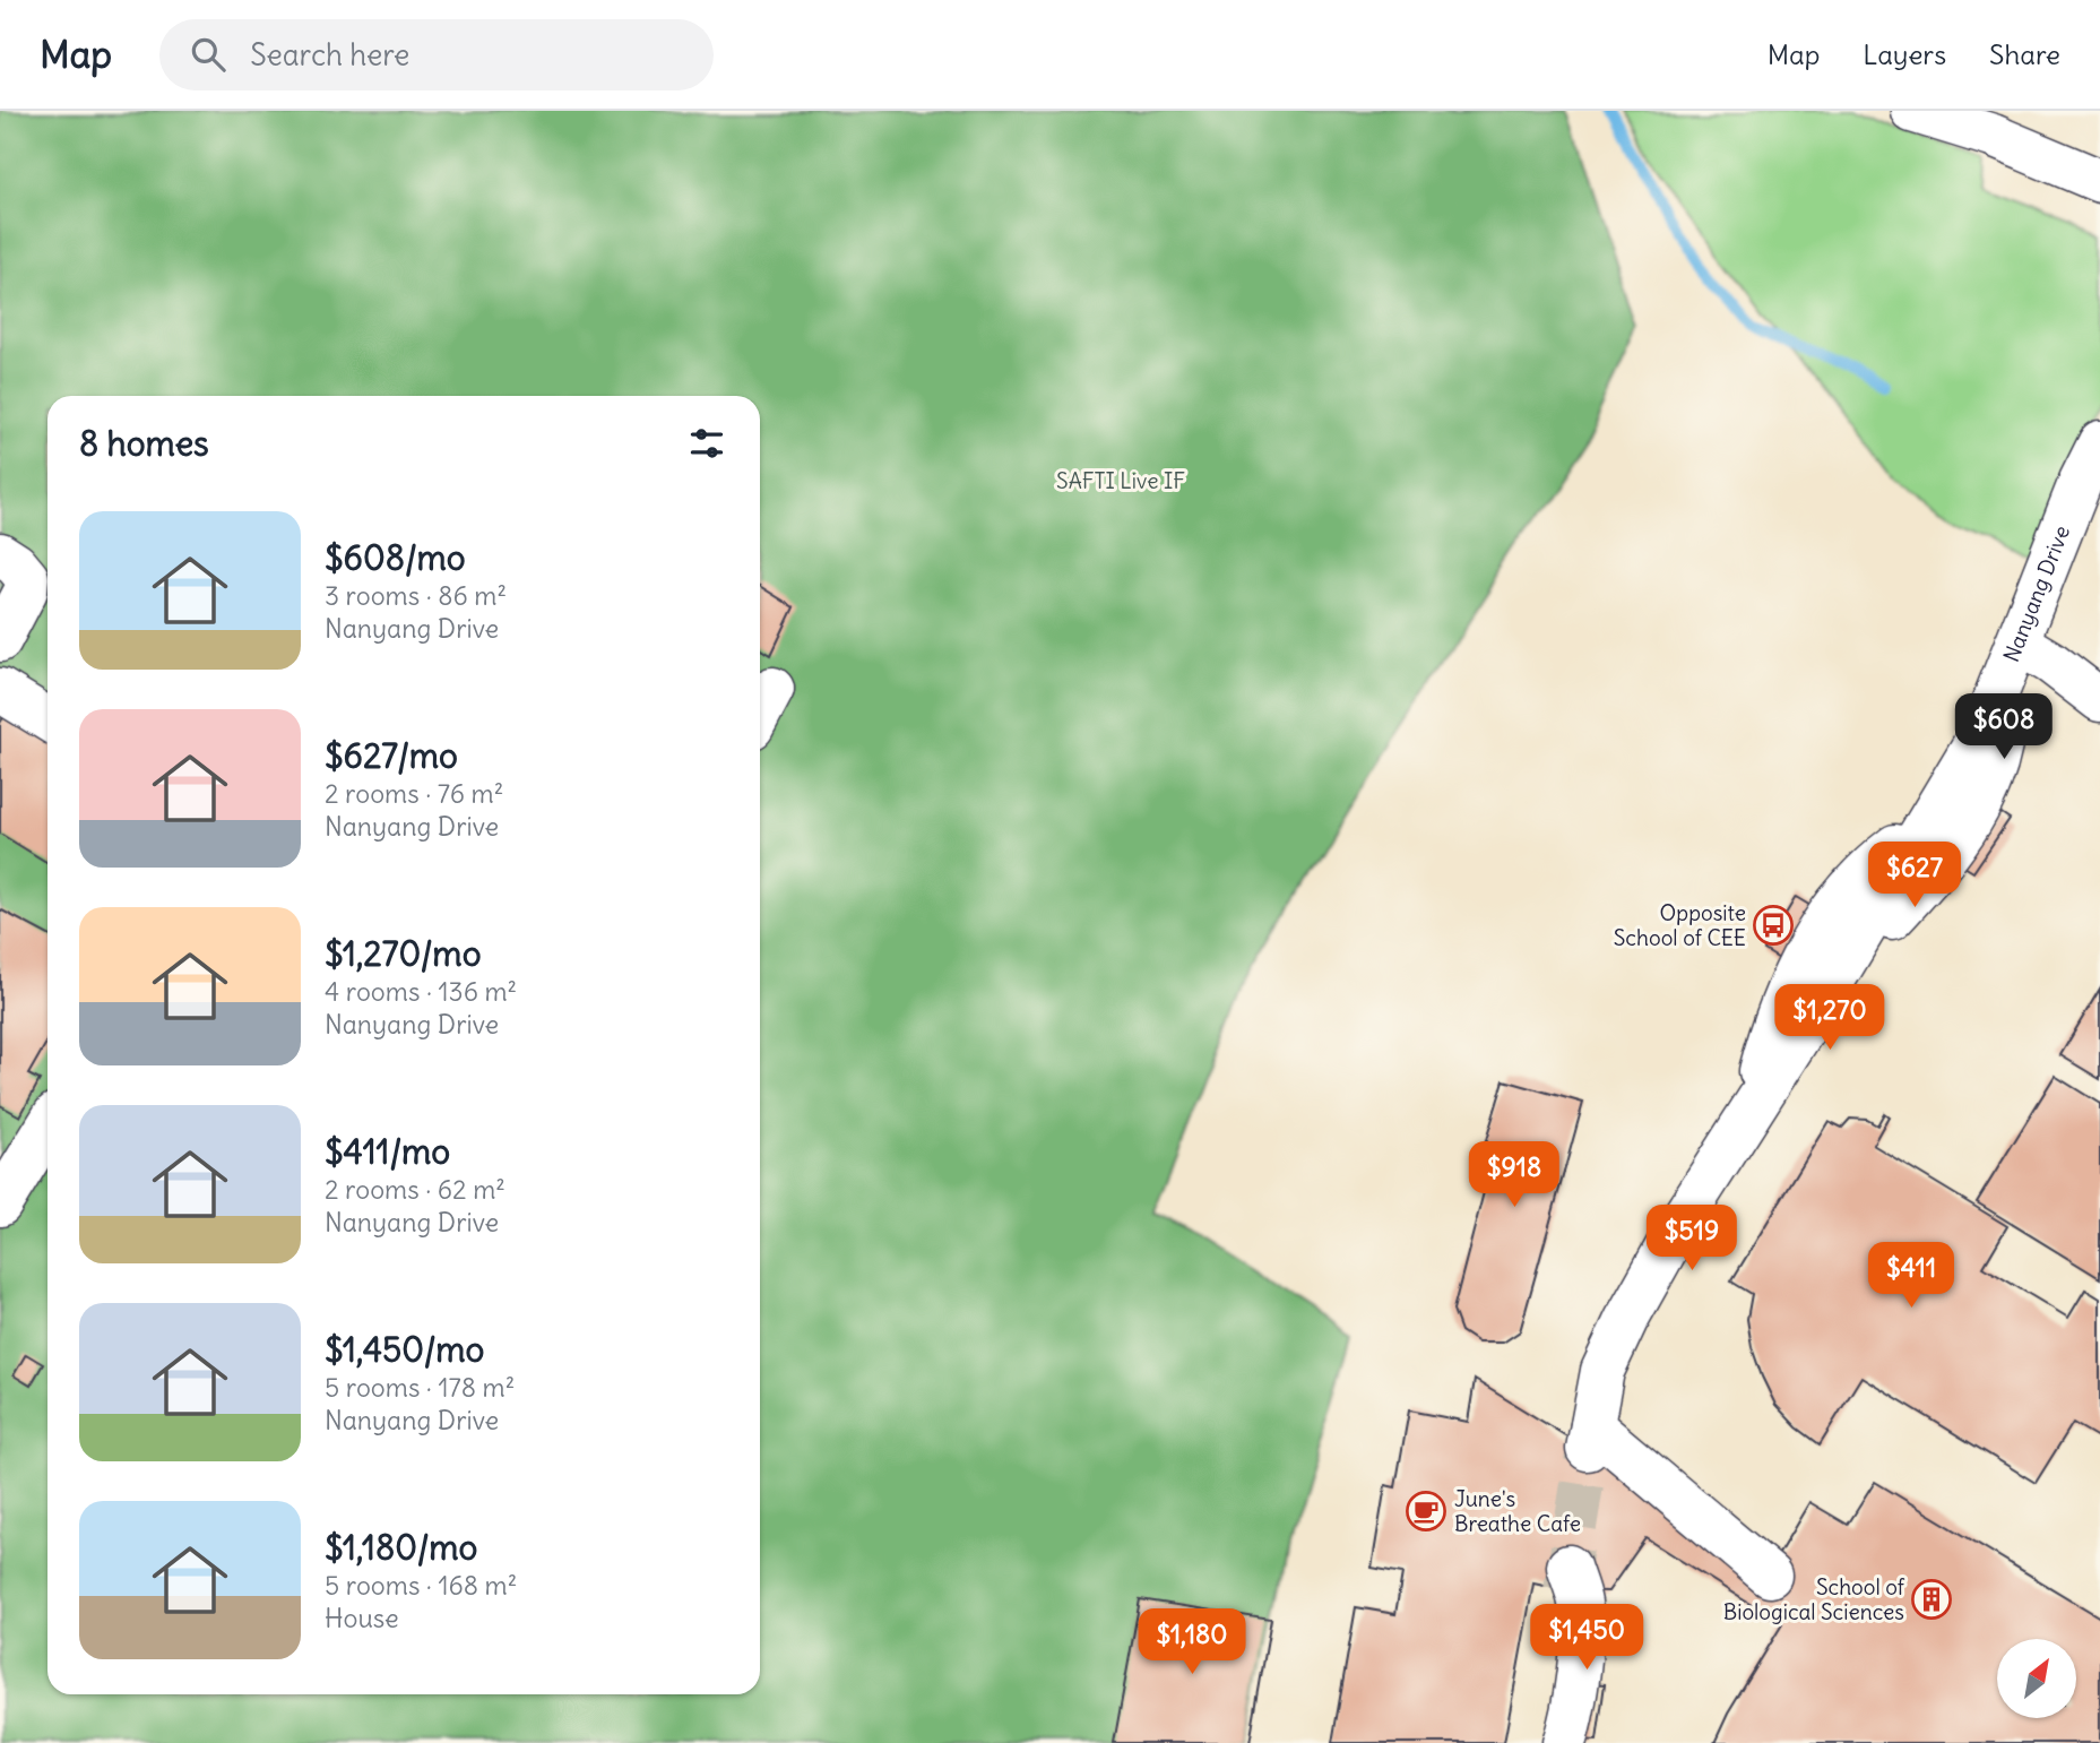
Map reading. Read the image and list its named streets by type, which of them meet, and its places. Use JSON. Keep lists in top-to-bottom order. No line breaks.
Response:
{"streets":{"street":["Nanyang Drive"]},"parks":["SAFTI Live IF"],"places":{"bus stop":["Opposite School of CEE"],"cafe":["June's Breathe Cafe"],"building":["School of Biological Sciences"]},"north":"top right","page":{"header":"Map","search":"Search here","nav":["Map","Layers","Share"],"heading":"8 homes","list":[{"name":"$608/mo","note":"3 rooms · 86 m² · Nanyang Drive"},{"name":"$627/mo","note":"2 rooms · 76 m² · Nanyang Drive"},{"name":"$1,270/mo","note":"4 rooms · 136 m² · Nanyang Drive"},{"name":"$411/mo","note":"2 rooms · 62 m² · Nanyang Drive"},{"name":"$1,450/mo","note":"5 rooms · 178 m² · Nanyang Drive"},{"name":"$1,180/mo","note":"5 rooms · 168 m² · House"}],"price":["$608","$627","$1,270","$918","$519","$411","$1,450","$1,180"]}}
